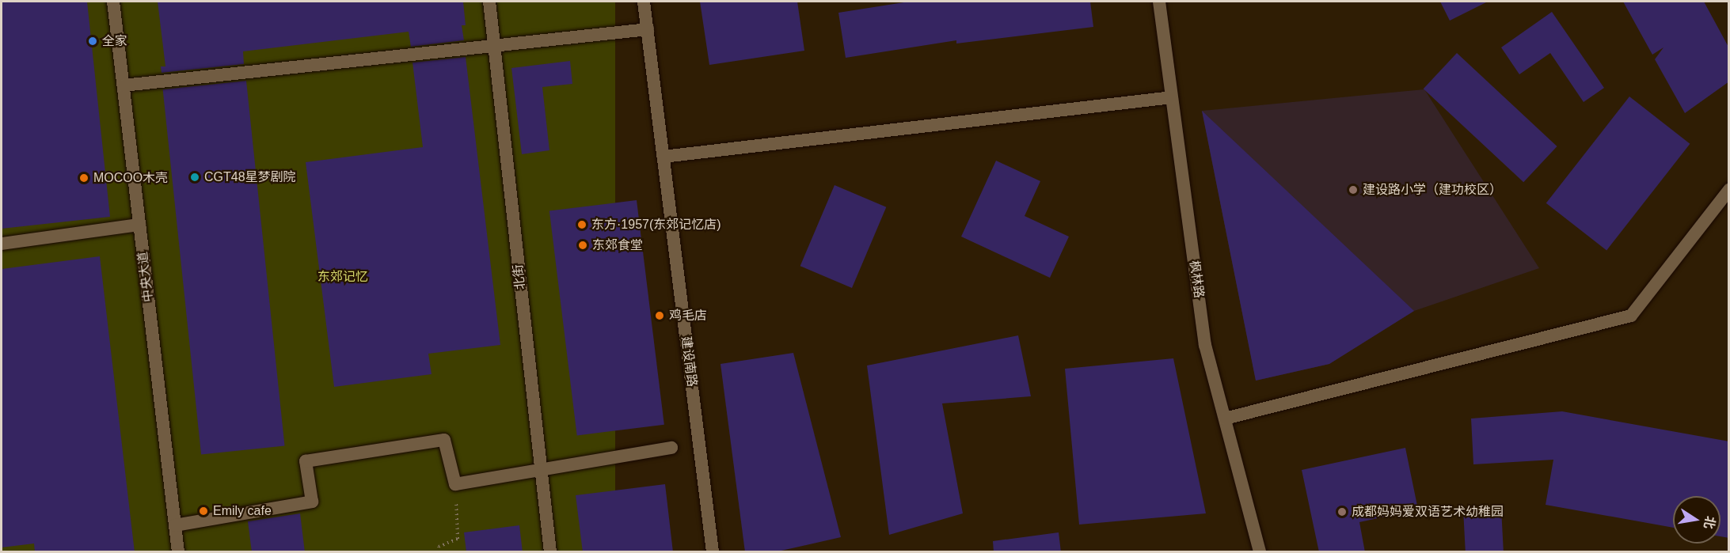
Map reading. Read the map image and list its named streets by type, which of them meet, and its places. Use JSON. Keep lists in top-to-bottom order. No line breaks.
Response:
{"streets":{"street":["中央大道","北街","枫林路","建设南路"]},"parks":["东郊记忆"],"places":["全家","CGT48星梦剧院","MOCOO木壳","建设路小学（建功校区）","东方·1957(东郊记忆店)","东郊食堂","鸡毛店","Emily cafe","成都妈妈爱双语艺术幼稚园"],"north":"right"}
